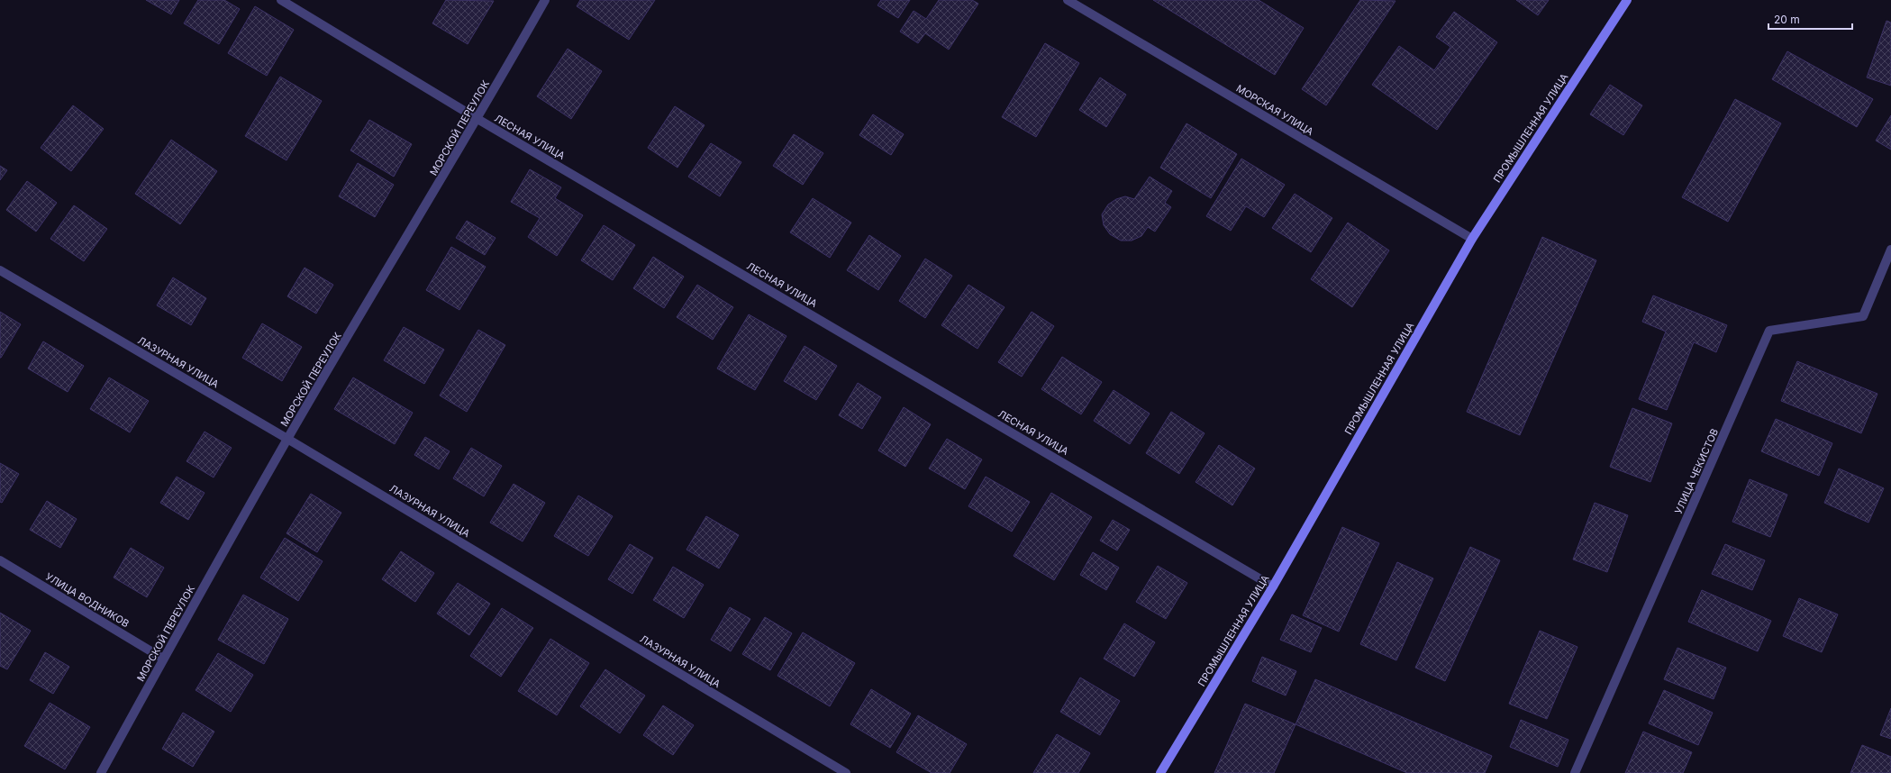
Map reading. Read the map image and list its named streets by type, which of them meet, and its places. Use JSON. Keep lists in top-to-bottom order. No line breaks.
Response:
{"streets":{"street":["МОРСКАЯ УЛИЦА","МОРСКОЙ ПЕРЕУЛОК","ПРОМЫШЛЕННАЯ УЛИЦА","ЛЕСНАЯ УЛИЦА","ЛАЗУРНАЯ УЛИЦА","УЛИЦА ЧЕКИСТОВ","УЛИЦА ВОДНИКОВ"]},"crossings":[["МОРСКАЯ УЛИЦА","ПРОМЫШЛЕННАЯ УЛИЦА"],["МОРСКОЙ ПЕРЕУЛОК","ЛЕСНАЯ УЛИЦА"],["МОРСКОЙ ПЕРЕУЛОК","ЛАЗУРНАЯ УЛИЦА"],["МОРСКОЙ ПЕРЕУЛОК","УЛИЦА ВОДНИКОВ"],["ПРОМЫШЛЕННАЯ УЛИЦА","ЛЕСНАЯ УЛИЦА"]],"scale_bar":"20 m"}
